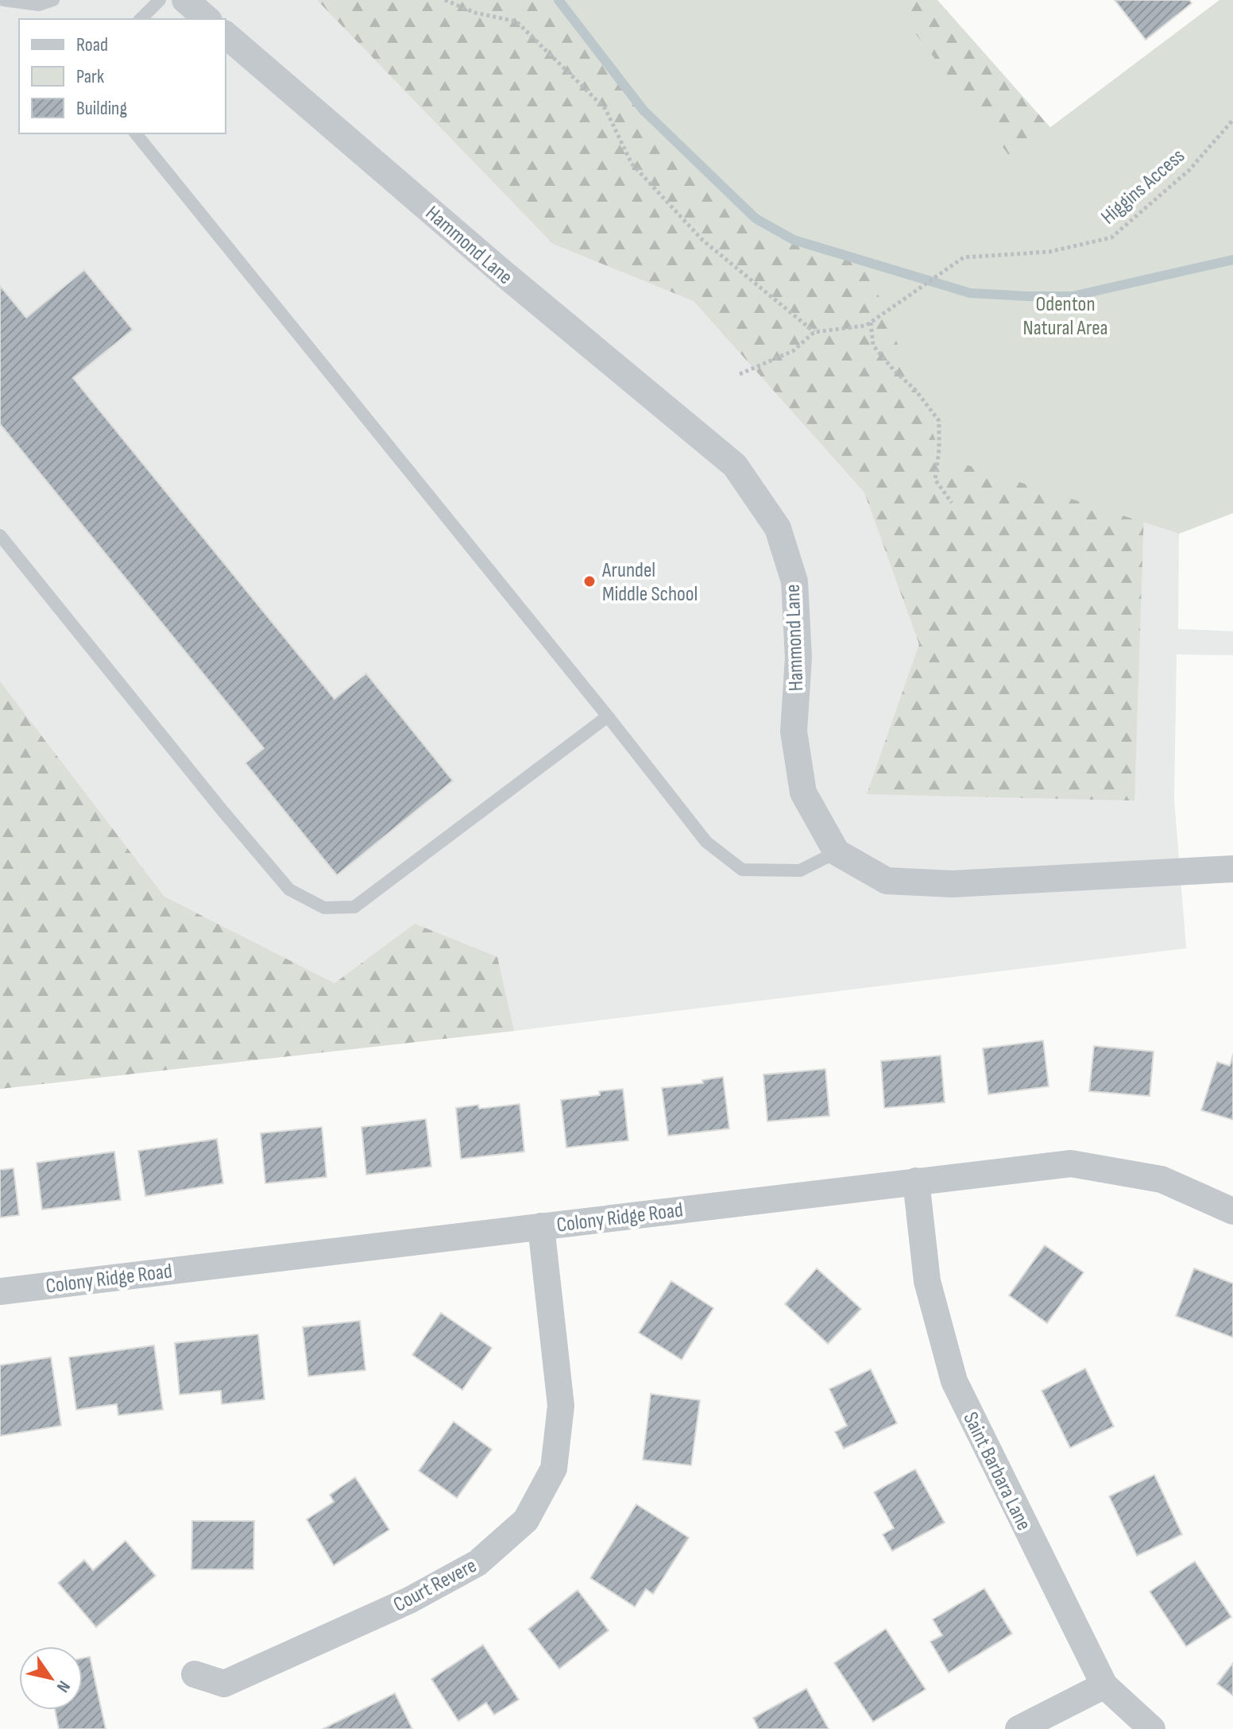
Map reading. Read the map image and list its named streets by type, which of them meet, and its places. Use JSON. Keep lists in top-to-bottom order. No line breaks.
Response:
{"streets":{"street":["Hammond Lane","Colony Ridge Road","Saint Barbara Lane","Court Revere"],"path":["Higgins Access"]},"crossings":[["Colony Ridge Road","Saint Barbara Lane"],["Colony Ridge Road","Court Revere"]],"parks":["Odenton Natural Area"],"places":["Arundel Middle School"],"legend":["Road","Park","Building"],"north":"bottom right"}
